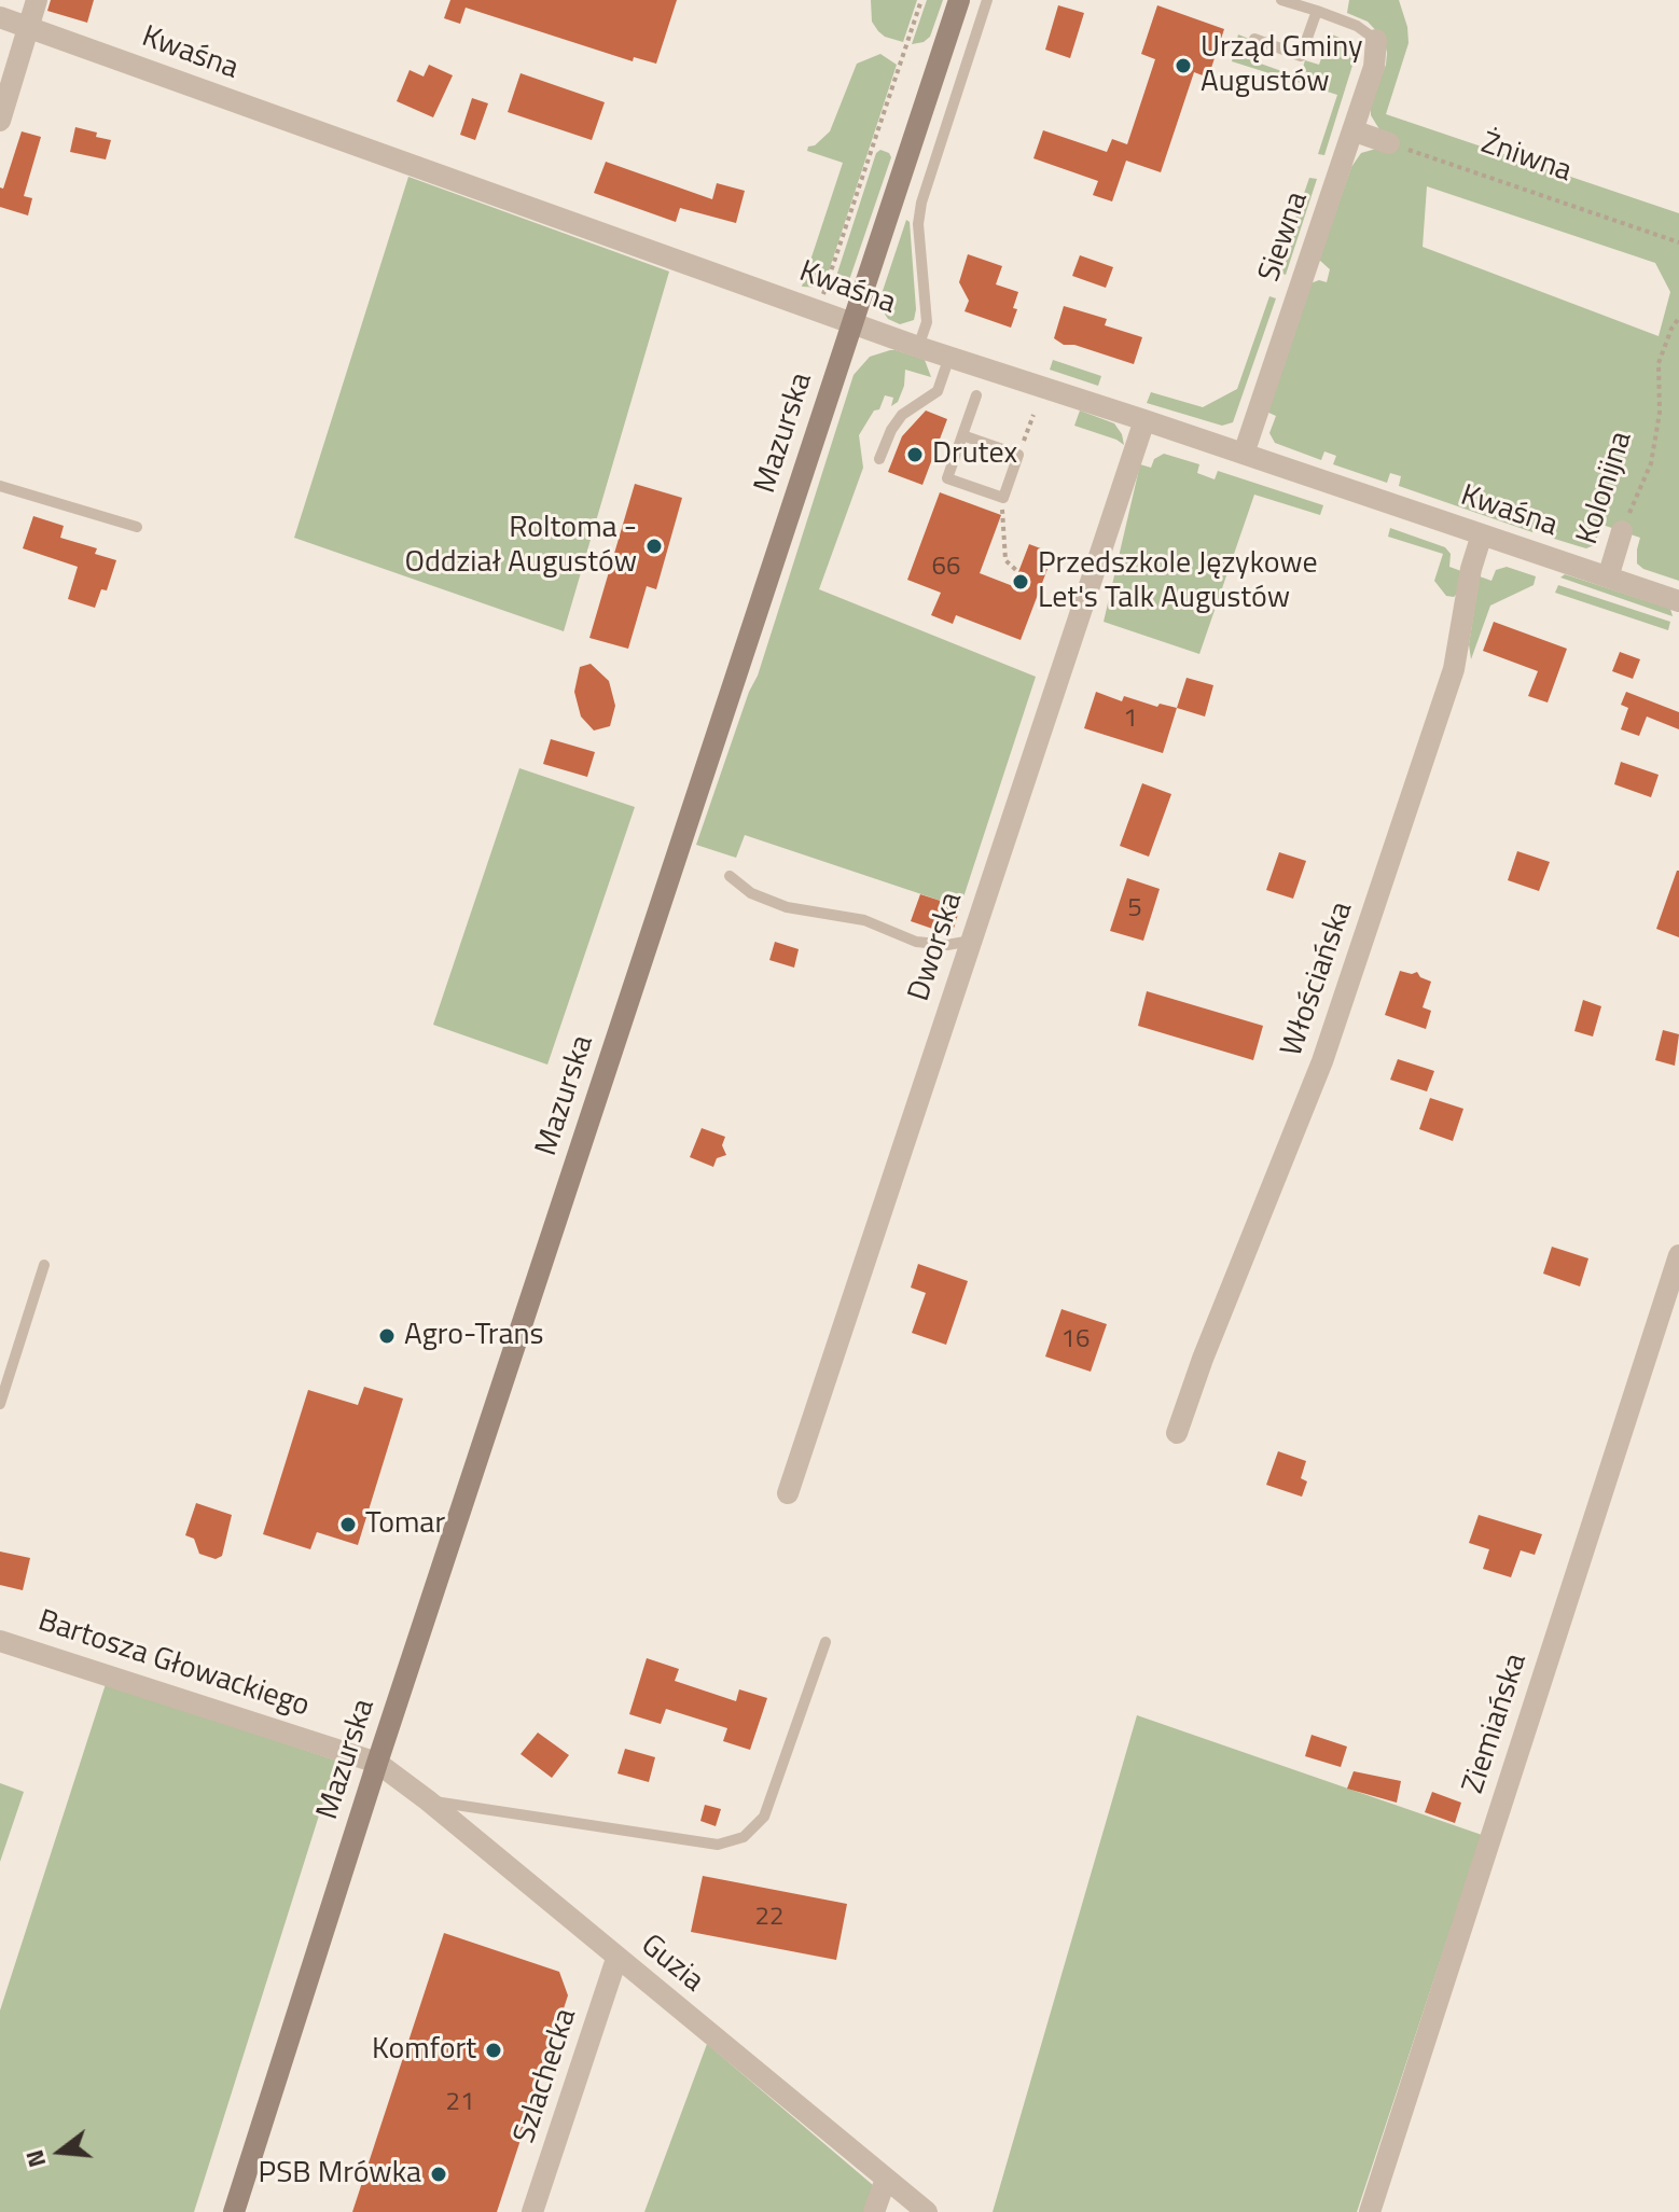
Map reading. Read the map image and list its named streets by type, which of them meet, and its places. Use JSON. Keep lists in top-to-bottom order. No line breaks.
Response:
{"streets":{"main road":["Mazurska"],"street":["Kwaśna","Siewna","Kolonijna","Dworska","Włościańska","Bartosza Głowackiego","Ziemiańska","Guzia","Szlachecka"],"path":["Żniwna"]},"crossings":[["Kwaśna","Siewna"],["Kwaśna","Mazurska"],["Kwaśna","Kolonijna"],["Kwaśna","Dworska"],["Kwaśna","Włościańska"],["Mazurska","Bartosza Głowackiego"],["Mazurska","Guzia"],["Bartosza Głowackiego","Guzia"],["Guzia","Szlachecka"]],"places":["Urząd Gminy Augustów","Drutex","Roltoma - Oddział Augustów","Przedszkole Językowe Let's Talk Augustów","Agro-Trans","Tomar","Komfort","PSB Mrówka"],"house_numbers":["66","1","5","16","22","21"],"north":"left"}
